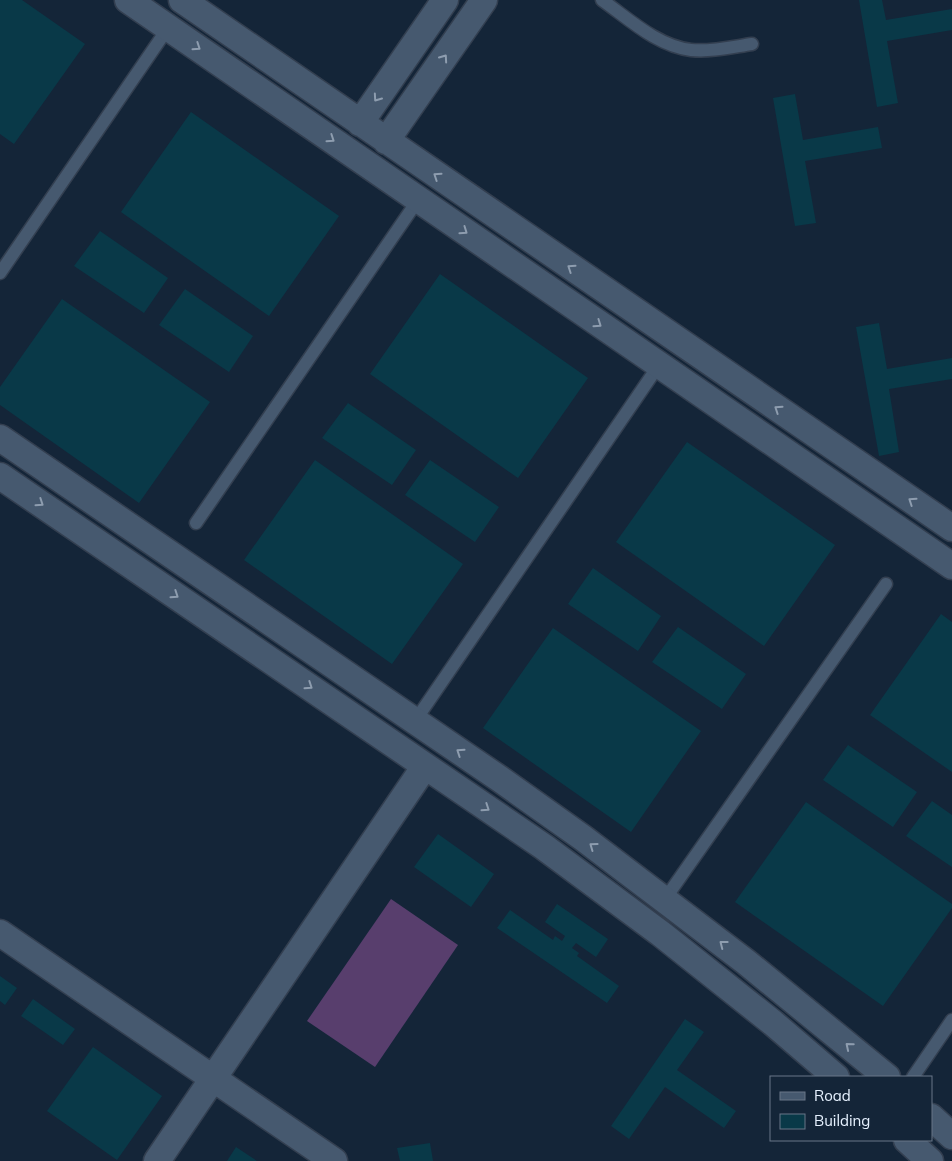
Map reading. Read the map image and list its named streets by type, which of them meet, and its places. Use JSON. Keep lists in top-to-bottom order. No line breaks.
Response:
{"legend":["Road","Building"]}
